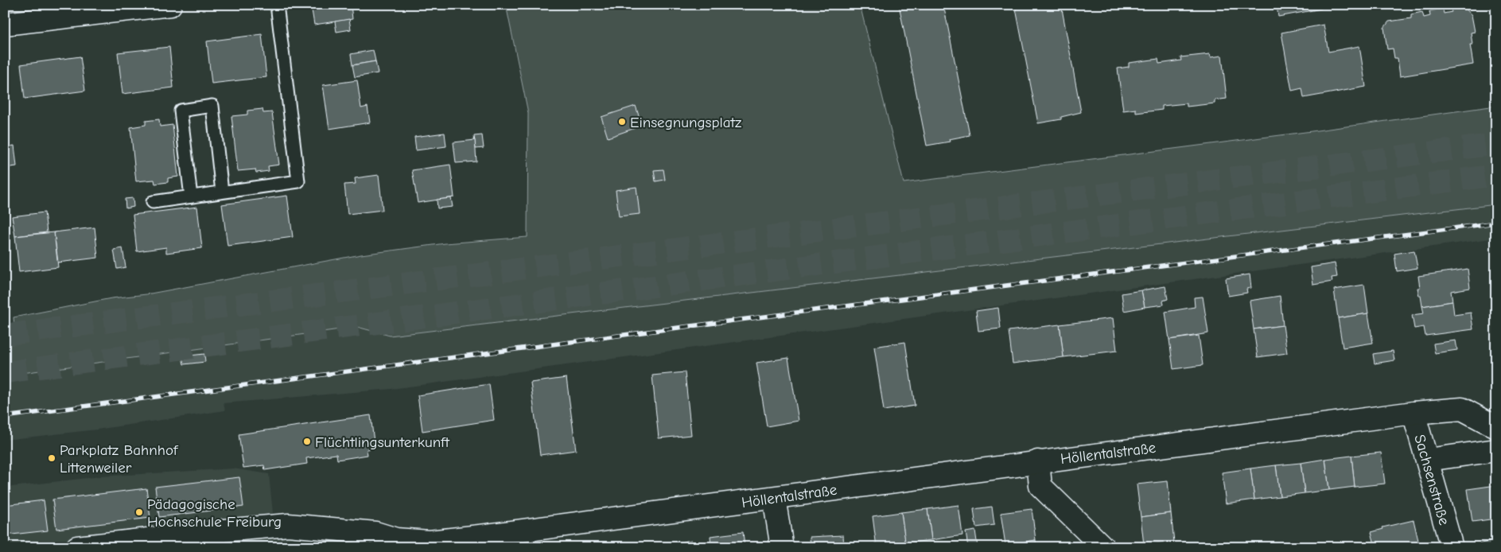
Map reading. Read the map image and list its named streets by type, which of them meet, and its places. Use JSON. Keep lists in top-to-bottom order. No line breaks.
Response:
{"streets":{"street":["Höllentalstraße","Sachsenstraße"]},"crossings":[["Höllentalstraße","Sachsenstraße"]],"places":["Einsegnungsplatz","Flüchtlingsunterkunft","Parkplatz Bahnhof Littenweiler","Pädagogische Hochschule Freiburg"]}
